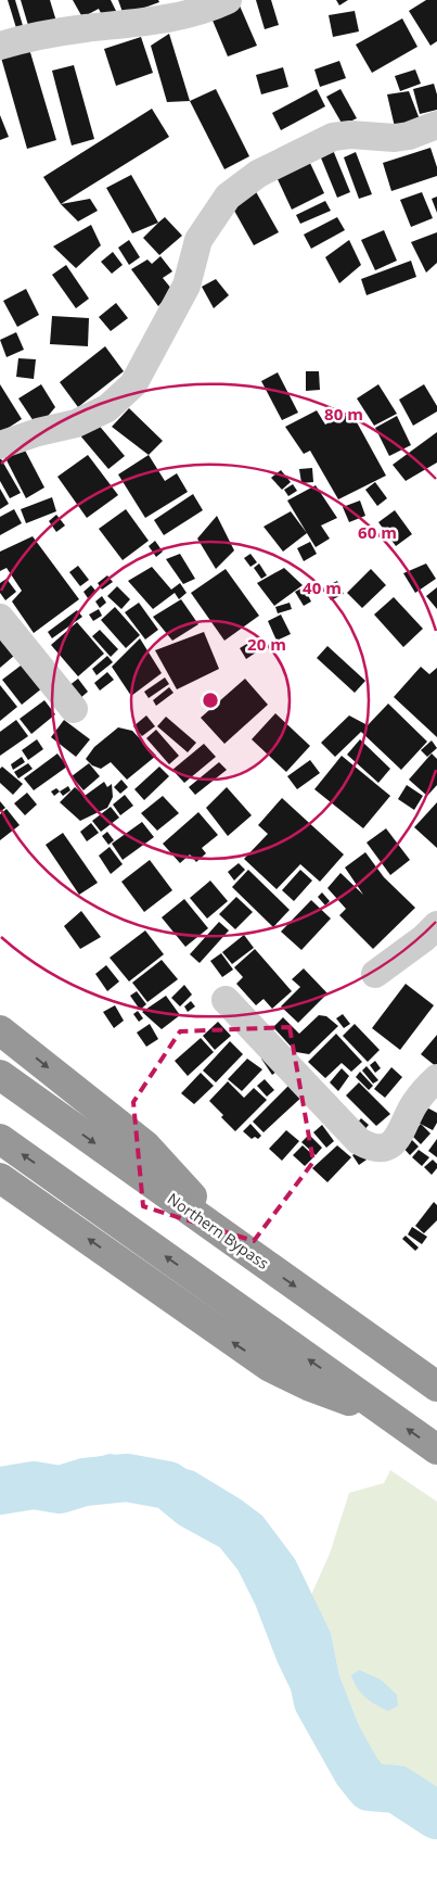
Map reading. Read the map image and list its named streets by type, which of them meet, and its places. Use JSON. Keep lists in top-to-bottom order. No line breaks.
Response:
{"streets":{"highway":["Northern Bypass"]},"rings":["80 m","60 m","40 m","20 m"]}
